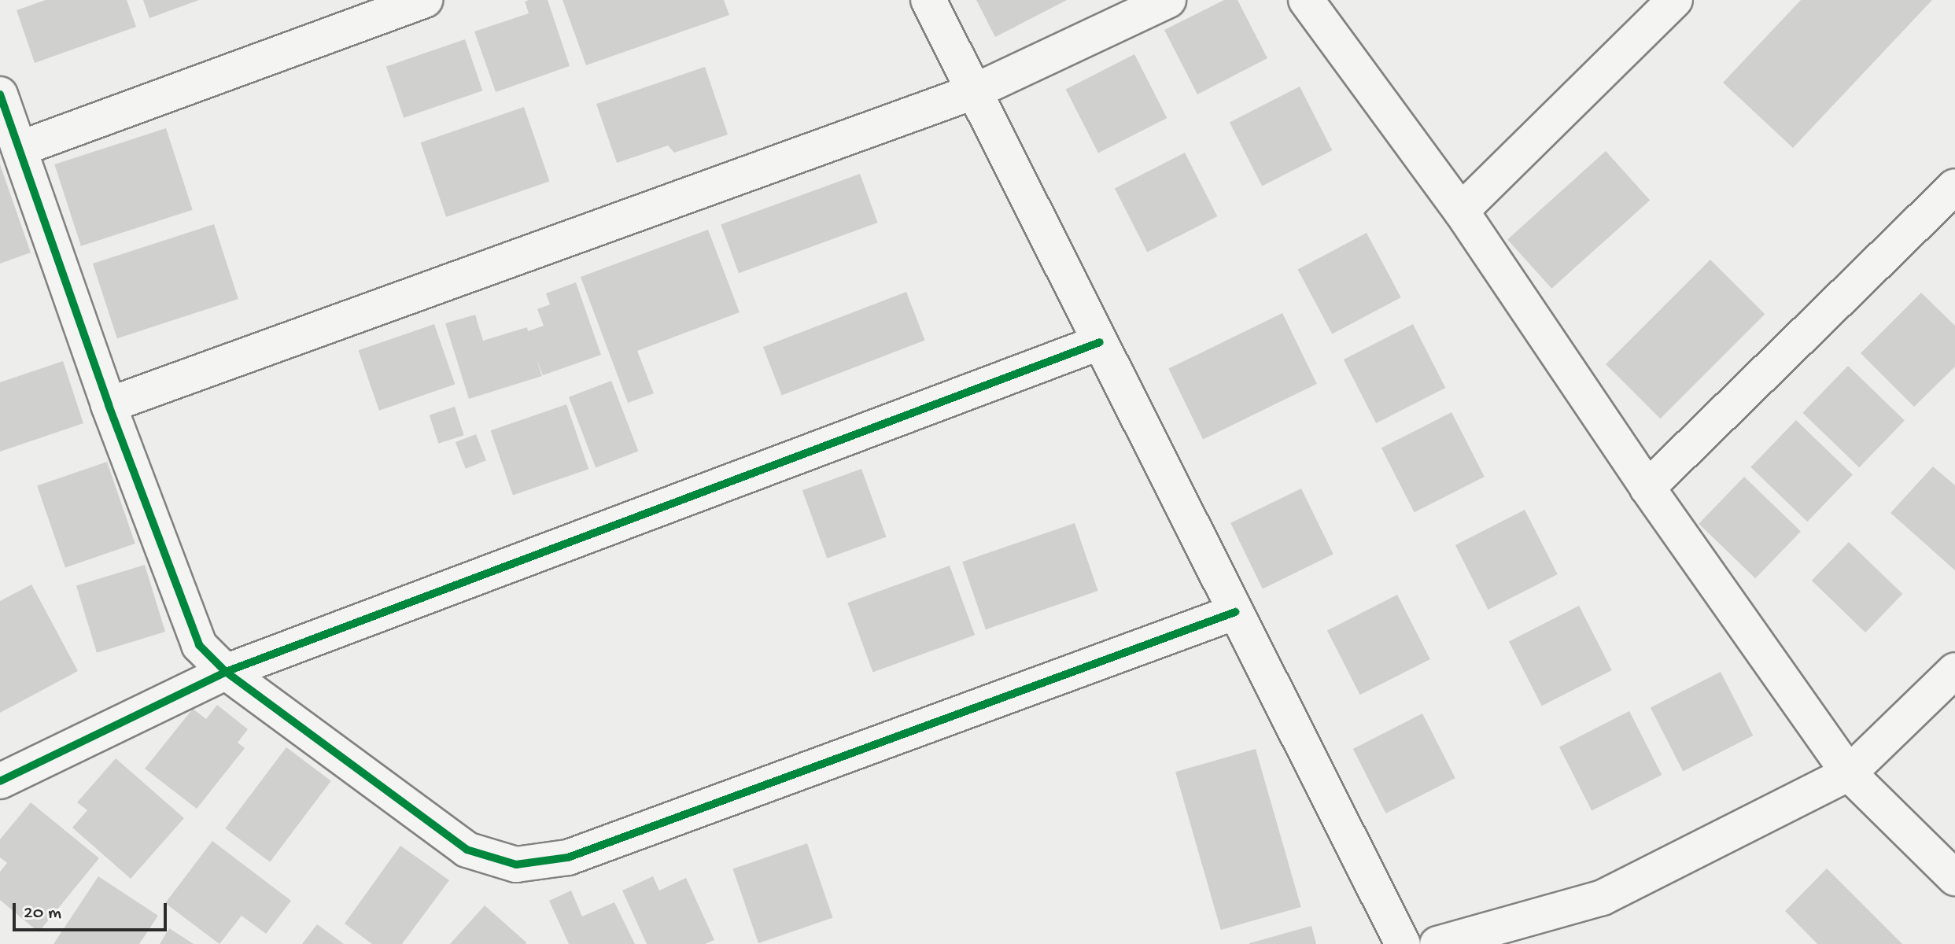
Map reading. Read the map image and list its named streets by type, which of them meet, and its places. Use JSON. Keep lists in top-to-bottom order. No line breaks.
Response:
{"scale_bar":"20 m"}
